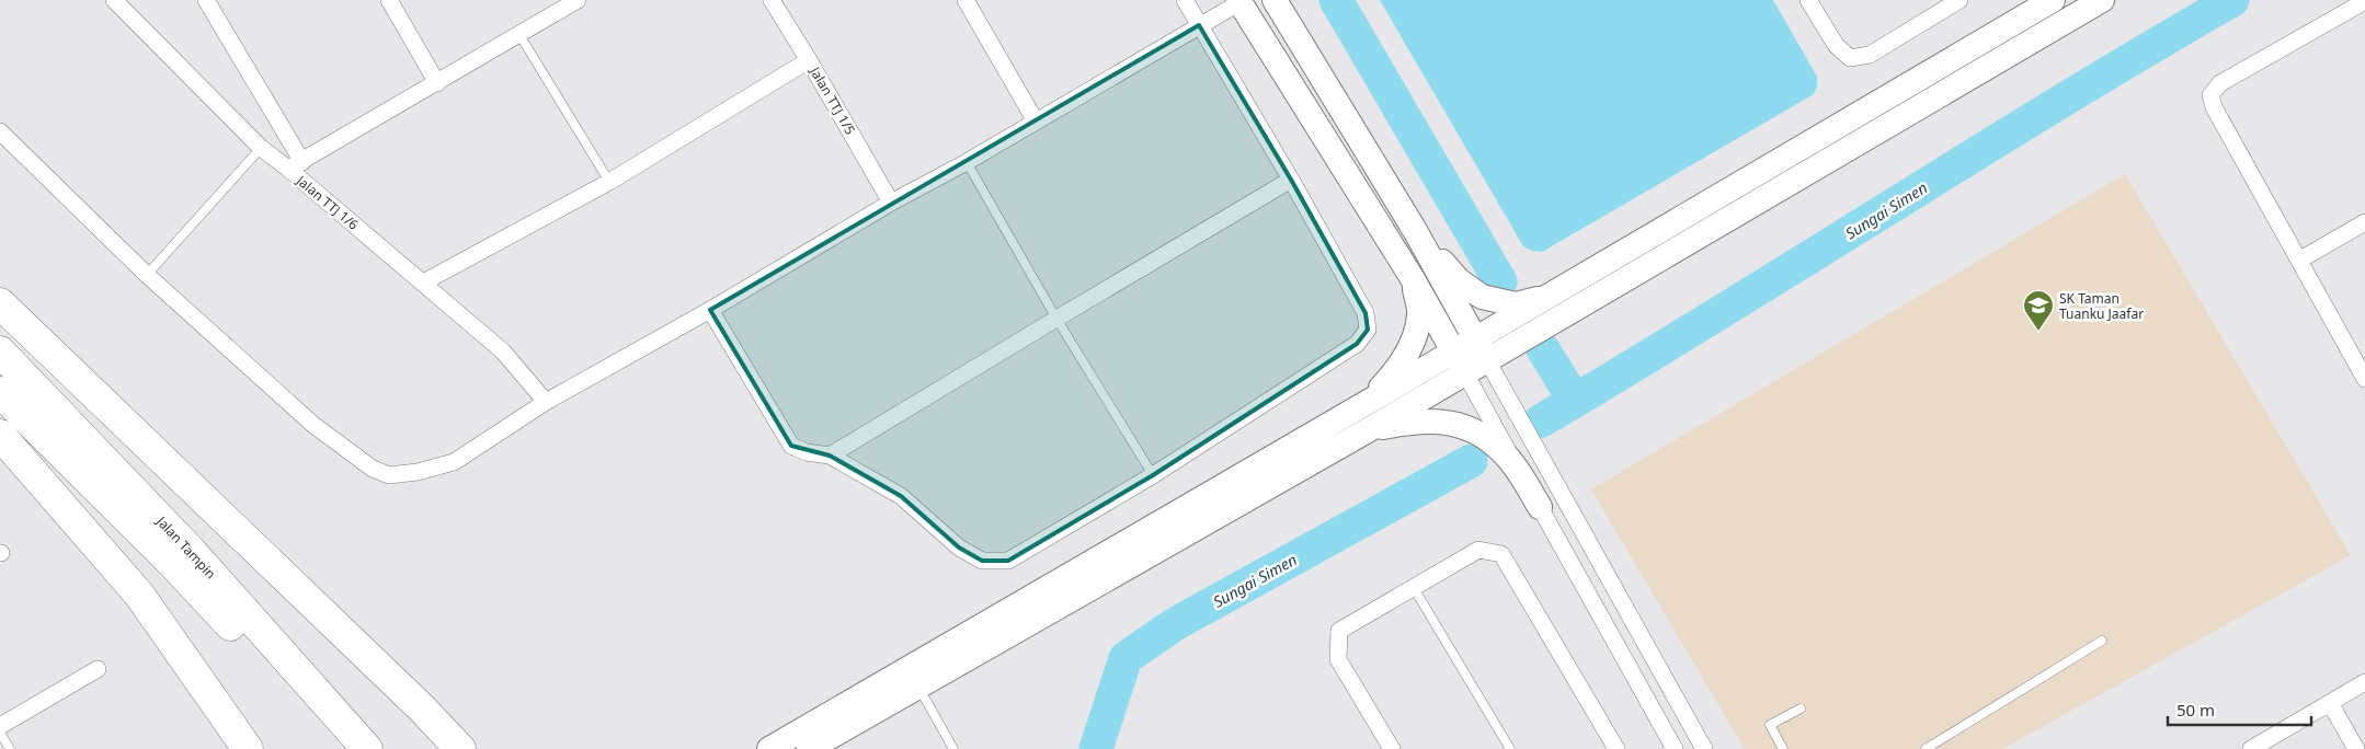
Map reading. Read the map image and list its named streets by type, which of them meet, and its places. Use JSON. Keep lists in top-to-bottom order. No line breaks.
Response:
{"streets":{"highway":["Jalan Tampin"],"street":["Jalan TTJ 1/5","Jalan TTJ 1/6"]},"water":["Sungai Simen"],"places":{"school or university":["SK Taman Tuanku Jaafar"]},"scale_bar":"50 m"}
